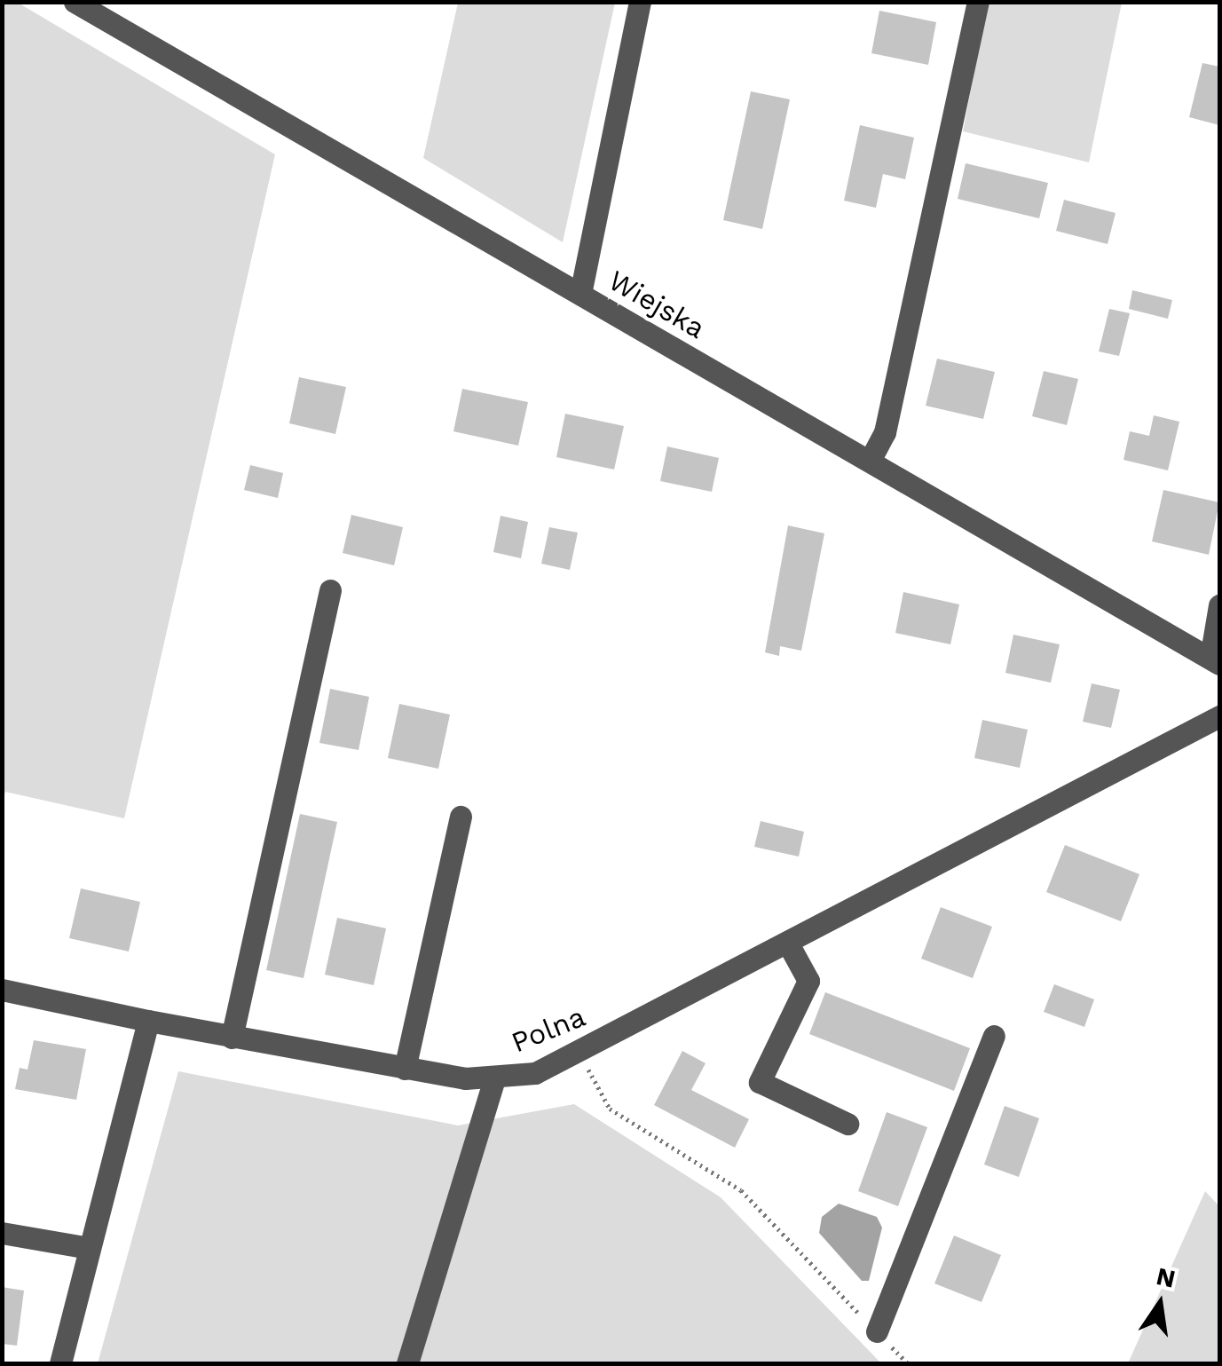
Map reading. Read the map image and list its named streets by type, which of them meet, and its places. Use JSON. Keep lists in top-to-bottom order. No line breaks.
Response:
{"streets":{"street":["Wiejska","Polna"]},"north":"top"}
